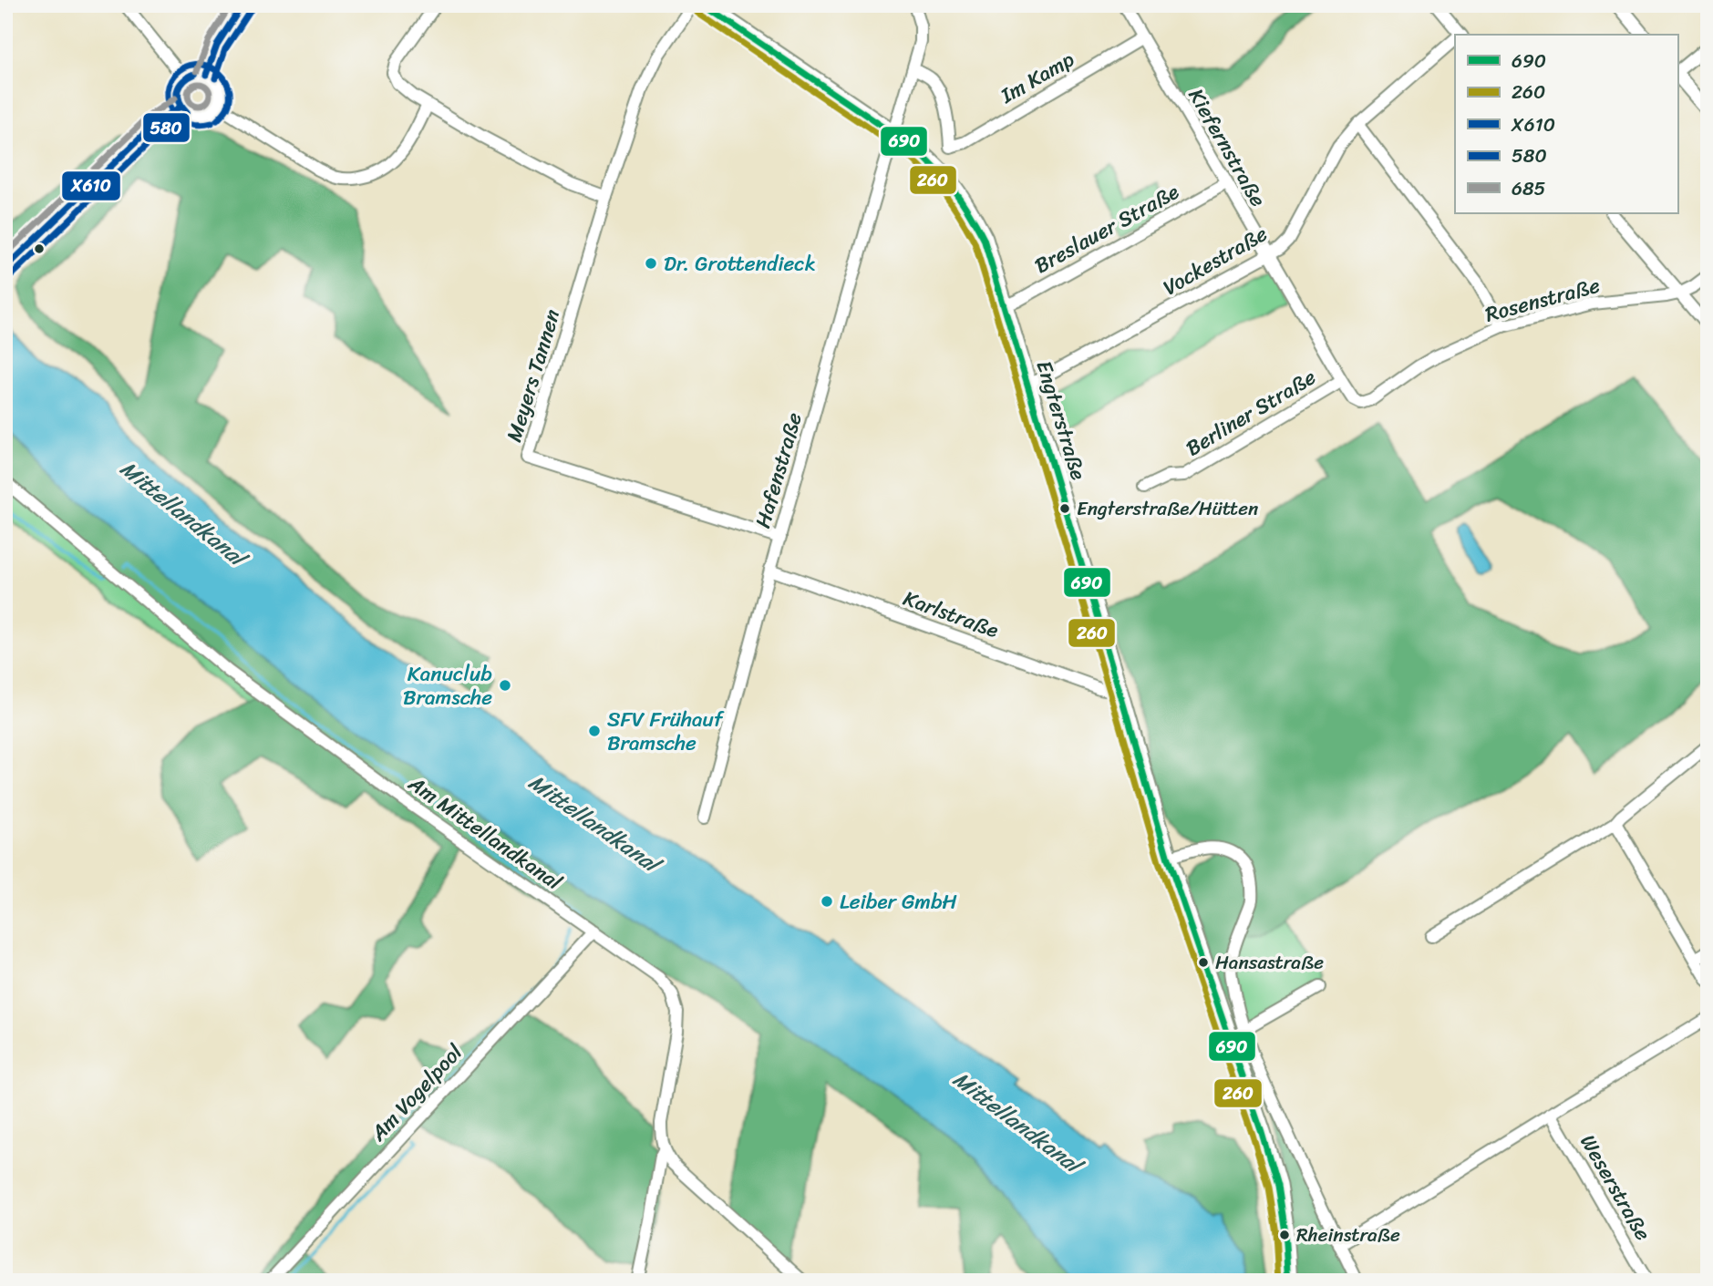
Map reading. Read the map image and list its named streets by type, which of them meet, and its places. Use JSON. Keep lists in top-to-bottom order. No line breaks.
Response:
{"streets":{"main road":["Engterstraße"],"street":["Im Kamp","Kiefernstraße","Breslauer Straße","Vockestraße","Rosenstraße","Meyers Tannen","Berliner Straße","Hafenstraße","Karlstraße","Am Mittellandkanal","Am Vogelpool","Weserstraße"]},"crossings":[["Im Kamp","Kiefernstraße"],["Im Kamp","Hafenstraße"],["Kiefernstraße","Breslauer Straße"],["Kiefernstraße","Vockestraße"],["Kiefernstraße","Rosenstraße"],["Kiefernstraße","Berliner Straße"],["Breslauer Straße","Engterstraße"],["Vockestraße","Engterstraße"],["Meyers Tannen","Hafenstraße"],["Engterstraße","Hafenstraße"],["Engterstraße","Karlstraße"],["Hafenstraße","Karlstraße"],["Am Mittellandkanal","Am Vogelpool"]],"water":["Mittellandkanal"],"places":["Dr. Grottendieck","Engterstraße/Hütten","Kanuclub Bramsche","SFV Frühauf Bramsche","Leiber GmbH","Hansastraße","Rheinstraße"],"lines":["transit line 690","transit line X610","transit line 685","transit line 580","transit line 260"],"legend":["690","260","X610","580","685"]}
